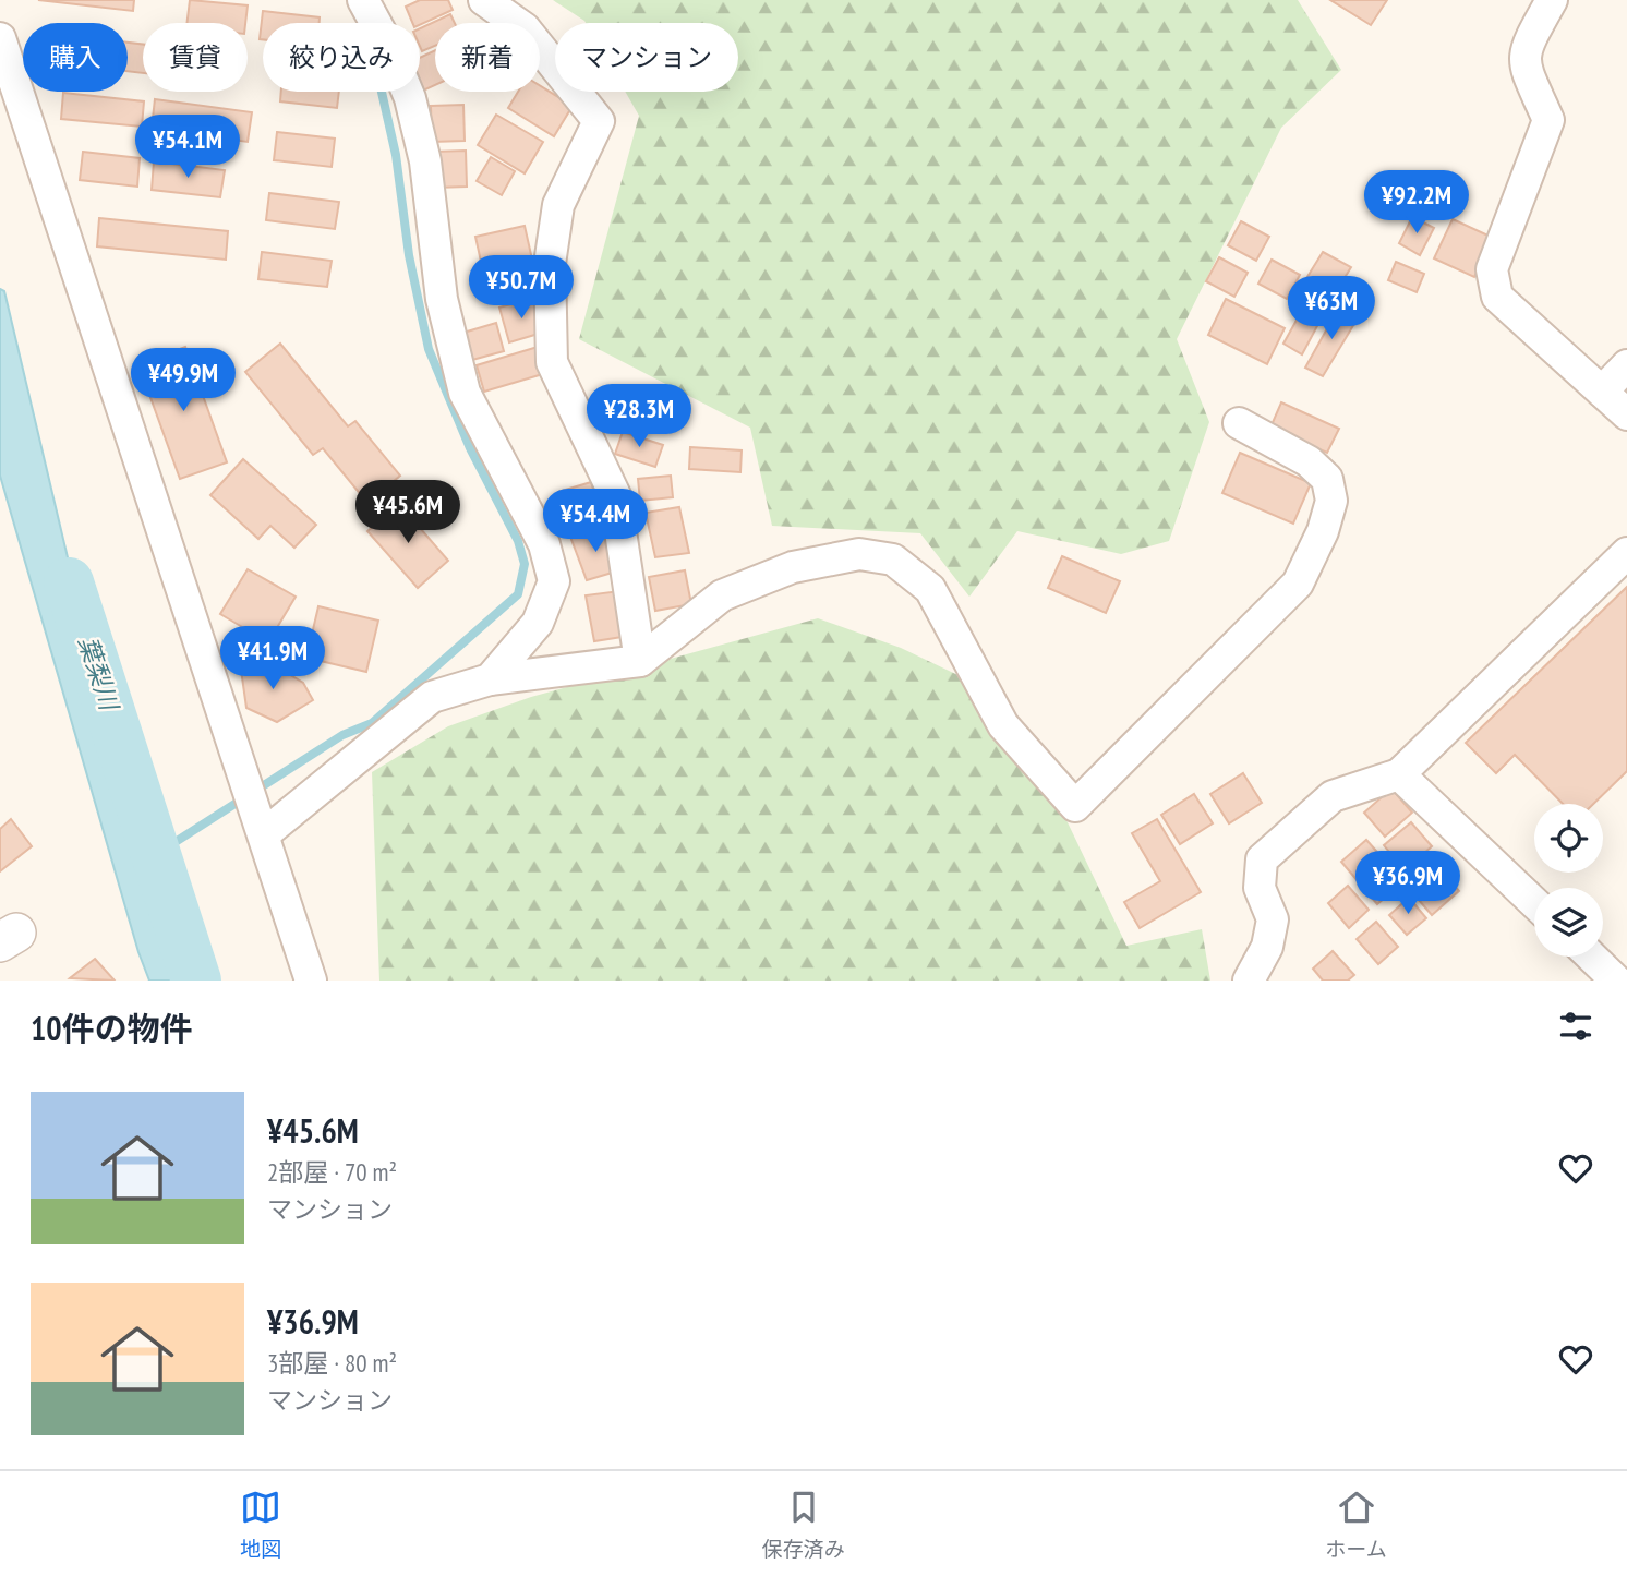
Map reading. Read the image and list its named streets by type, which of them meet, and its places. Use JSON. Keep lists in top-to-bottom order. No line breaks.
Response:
{"water":["葉梨川"],"page":{"chip":["購入","賃貸","絞り込み","新着","マンション"],"price":["¥54.1M","¥92.2M","¥50.7M","¥63M","¥49.9M","¥28.3M","¥45.6M","¥54.4M","¥41.9M","¥36.9M"],"heading":"10件の物件","list":[{"name":"¥45.6M","note":"2部屋 · 70 m² · マンション"},{"name":"¥36.9M","note":"3部屋 · 80 m² · マンション"}],"tabs":["地図","保存済み","ホーム"]}}
